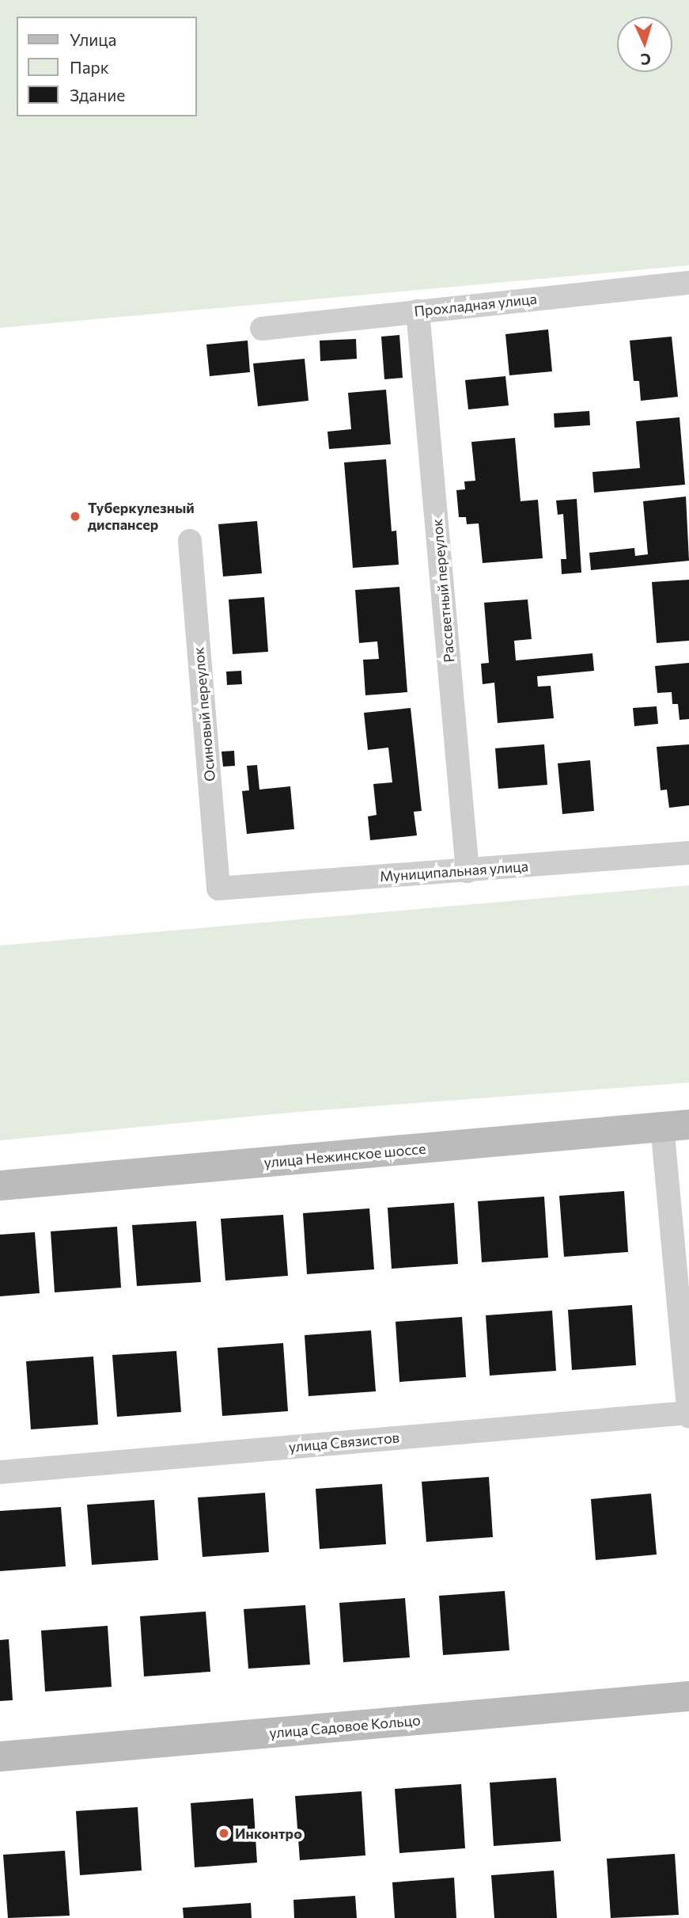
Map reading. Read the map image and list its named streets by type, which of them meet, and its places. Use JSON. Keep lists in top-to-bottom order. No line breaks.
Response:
{"streets":{"street":["Прохладная улица","Рассветный переулок","Осиновый переулок","Муниципальная улица","улица Нежинское шоссе","улица Связистов","улица Садовое Кольцо"]},"crossings":[["Прохладная улица","Рассветный переулок"],["Рассветный переулок","Муниципальная улица"],["Осиновый переулок","Муниципальная улица"]],"places":["Туберкулезный диспансер","Инконтро"],"legend":["Улица","Парк","Здание"],"north":"bottom"}
